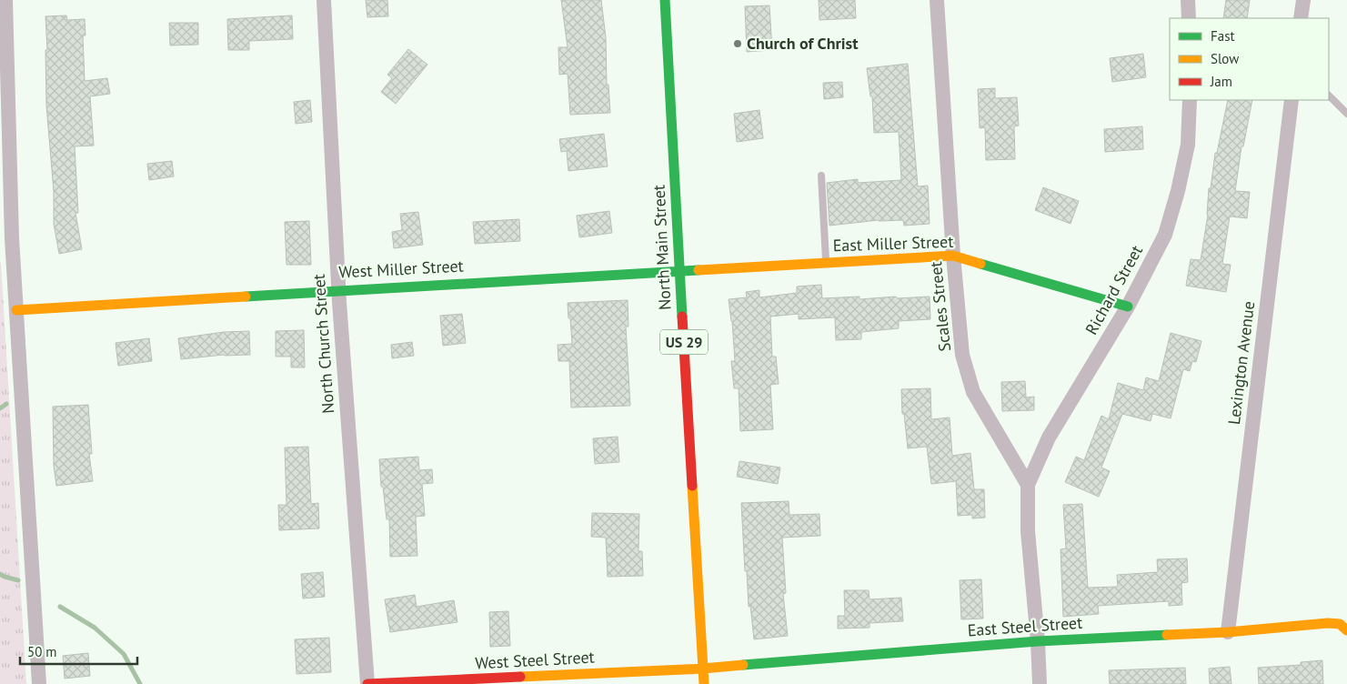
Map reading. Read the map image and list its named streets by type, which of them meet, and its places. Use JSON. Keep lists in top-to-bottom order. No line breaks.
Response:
{"streets":{"street":["East Miller Street","North Main Street","West Miller Street","Richard Street","Scales Street","US 29","North Church Street","Lexington Avenue","East Steel Street","West Steel Street"]},"crossings":[["East Miller Street","North Main Street"],["East Miller Street","West Miller Street"],["East Miller Street","Richard Street"],["East Miller Street","Scales Street"],["North Main Street","West Miller Street"],["North Main Street","East Steel Street"],["North Main Street","West Steel Street"],["West Miller Street","North Church Street"],["Richard Street","Scales Street"],["North Church Street","West Steel Street"],["Lexington Avenue","East Steel Street"],["East Steel Street","West Steel Street"]],"places":["Church of Christ"],"legend":["Fast","Slow","Jam"],"scale_bar":"50 m"}
